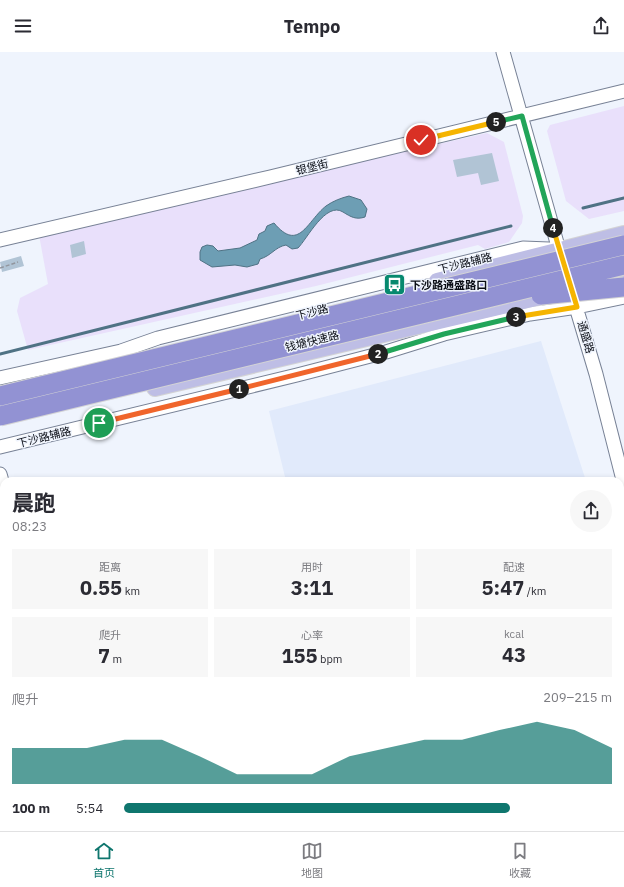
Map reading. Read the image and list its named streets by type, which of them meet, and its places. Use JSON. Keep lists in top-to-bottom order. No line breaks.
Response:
{"streets":{"highway":["钱塘快速路"],"main road":["下沙路"],"street":["银堡街","下沙路辅路","通盛路"]},"crossings":[["银堡街","通盛路"],["下沙路辅路","下沙路"],["下沙路辅路","通盛路"],["下沙路","通盛路"]],"places":{"bus stop":["下沙路通盛路口"]},"page":{"header":"Tempo","pins":["5","4","3","2","1"],"heading":["晨跑","08:23"],"stats":[["距离","0.55 km"],["用时","3:11"],["配速","5:47 /km"],["爬升","7 m"],["心率","155 bpm"],["kcal","43"]],"chart":["爬升","209–215 m"],"list":[{"name":"100 m","note":"5:54"}],"tabs":["首页","地图","收藏"]}}
